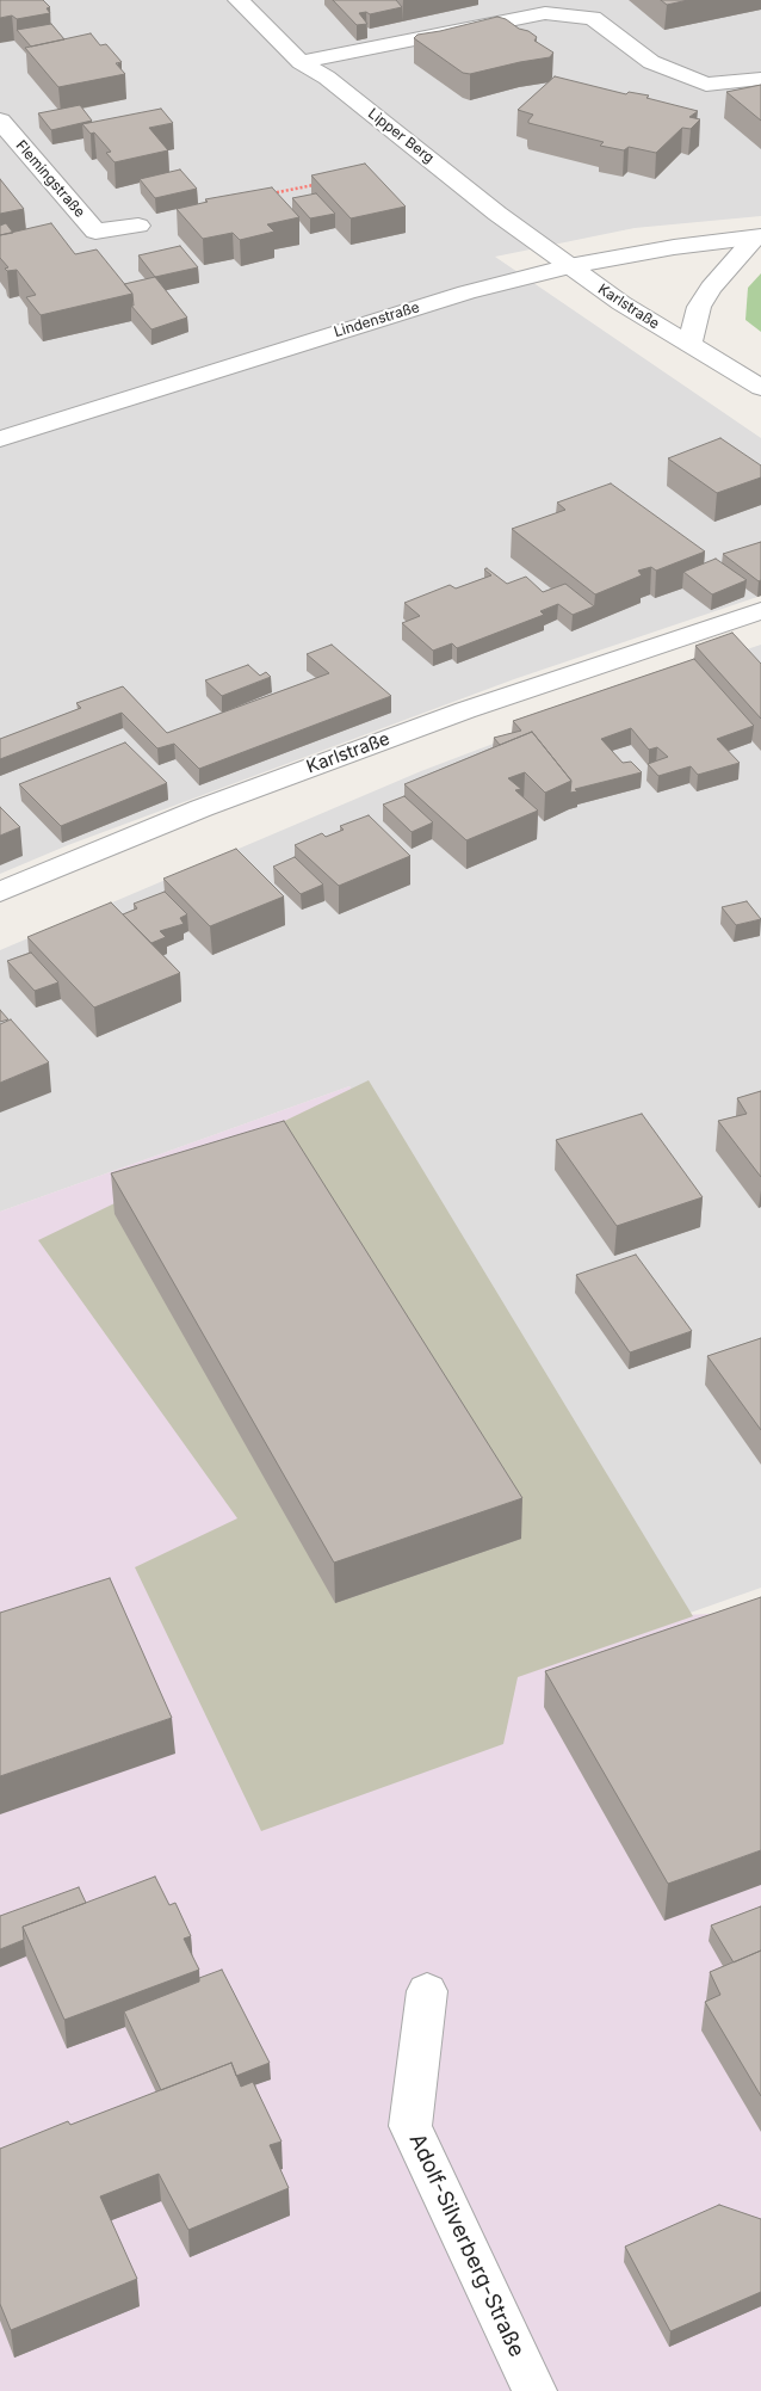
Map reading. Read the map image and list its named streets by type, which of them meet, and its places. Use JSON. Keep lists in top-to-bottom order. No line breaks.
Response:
{"streets":{"street":["Lipper Berg","Flemingstraße","Karlstraße","Lindenstraße","Adolf-Silverberg-Straße"]},"crossings":[["Lipper Berg","Karlstraße"],["Lipper Berg","Lindenstraße"],["Karlstraße","Lindenstraße"]]}
